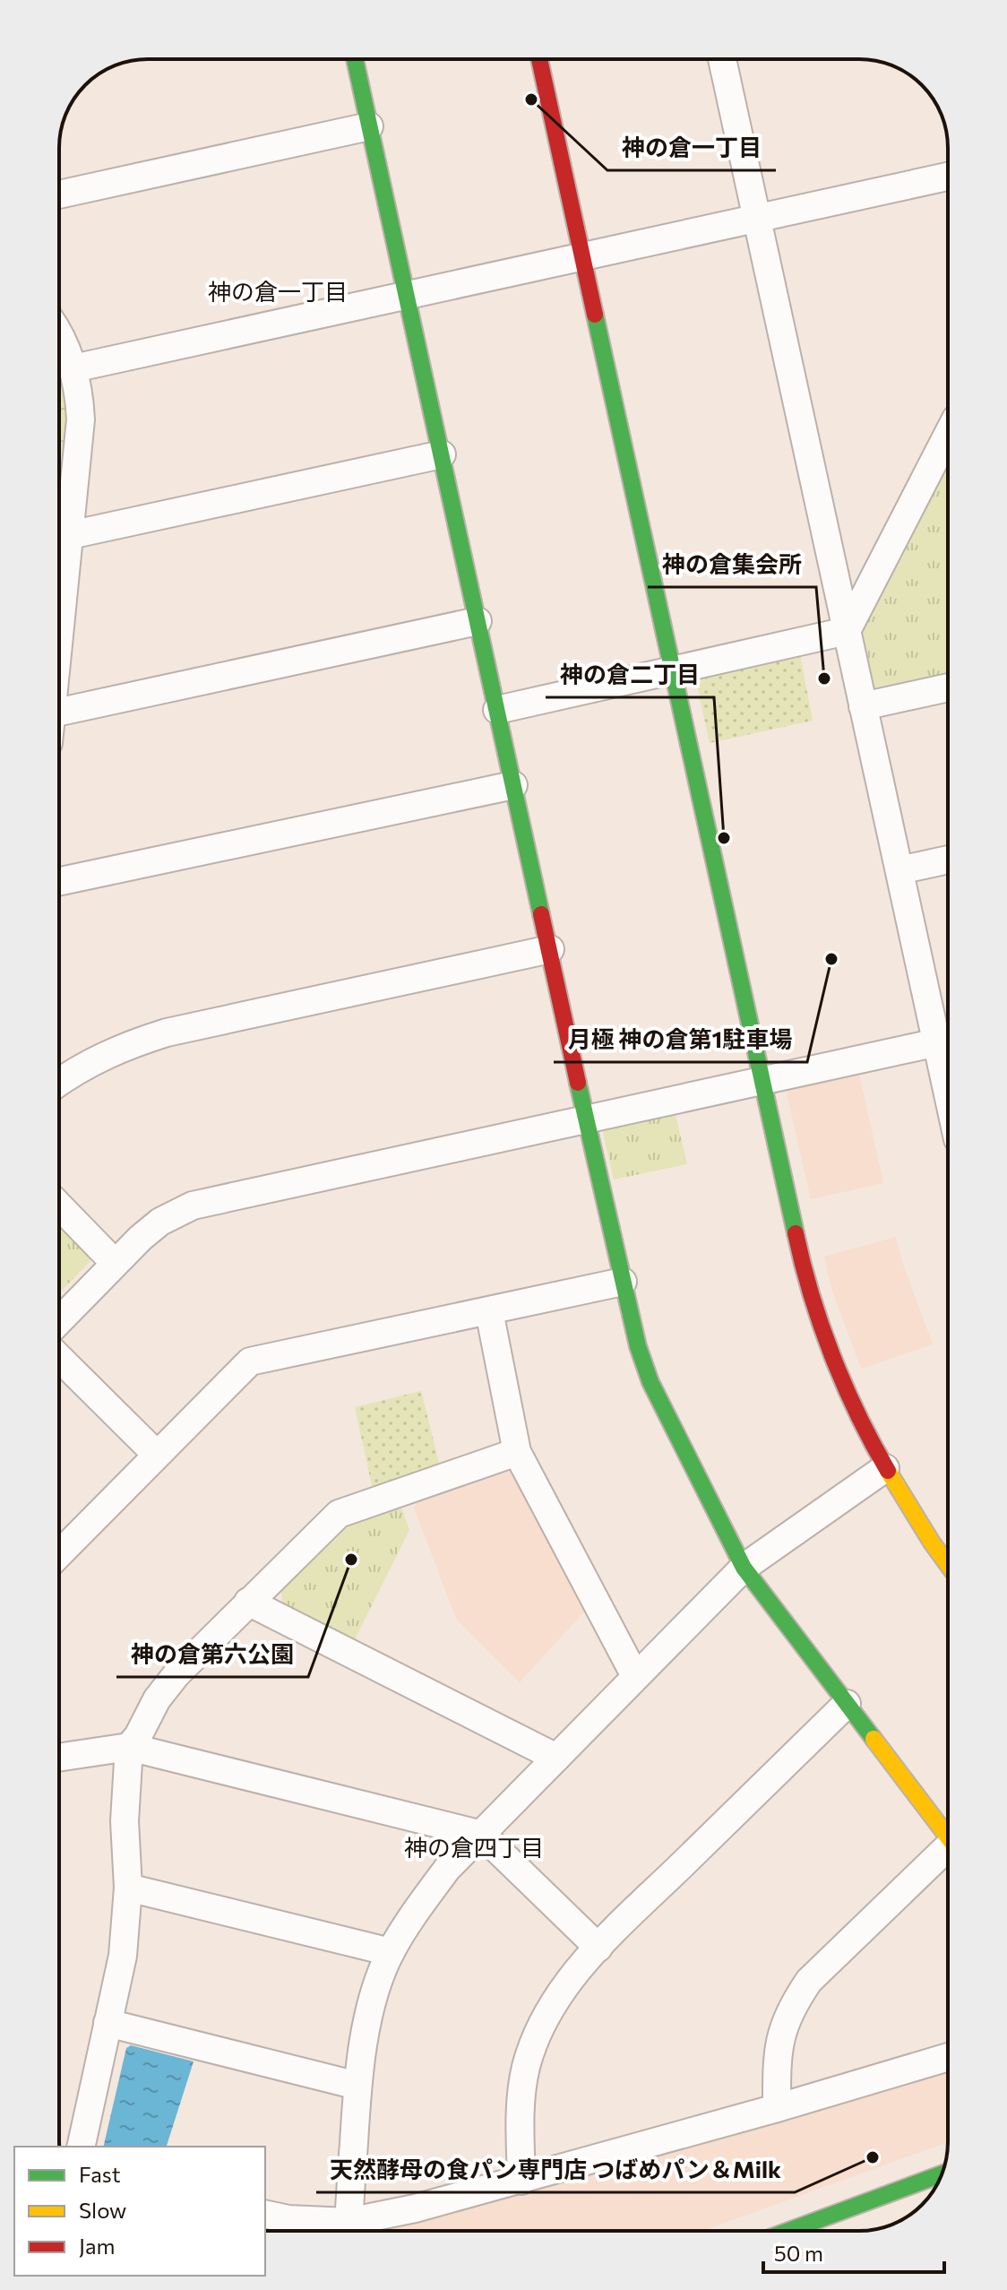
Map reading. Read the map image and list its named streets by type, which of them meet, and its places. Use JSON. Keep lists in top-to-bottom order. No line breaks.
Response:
{"districts":["神の倉一丁目","神の倉四丁目"],"places":["神の倉一丁目","神の倉集会所","神の倉二丁目","月極 神の倉第1駐車場","神の倉第六公園","天然酵母の食パン専門店 つばめパン＆Milk"],"legend":["Fast","Slow","Jam"],"scale_bar":"50 m"}
